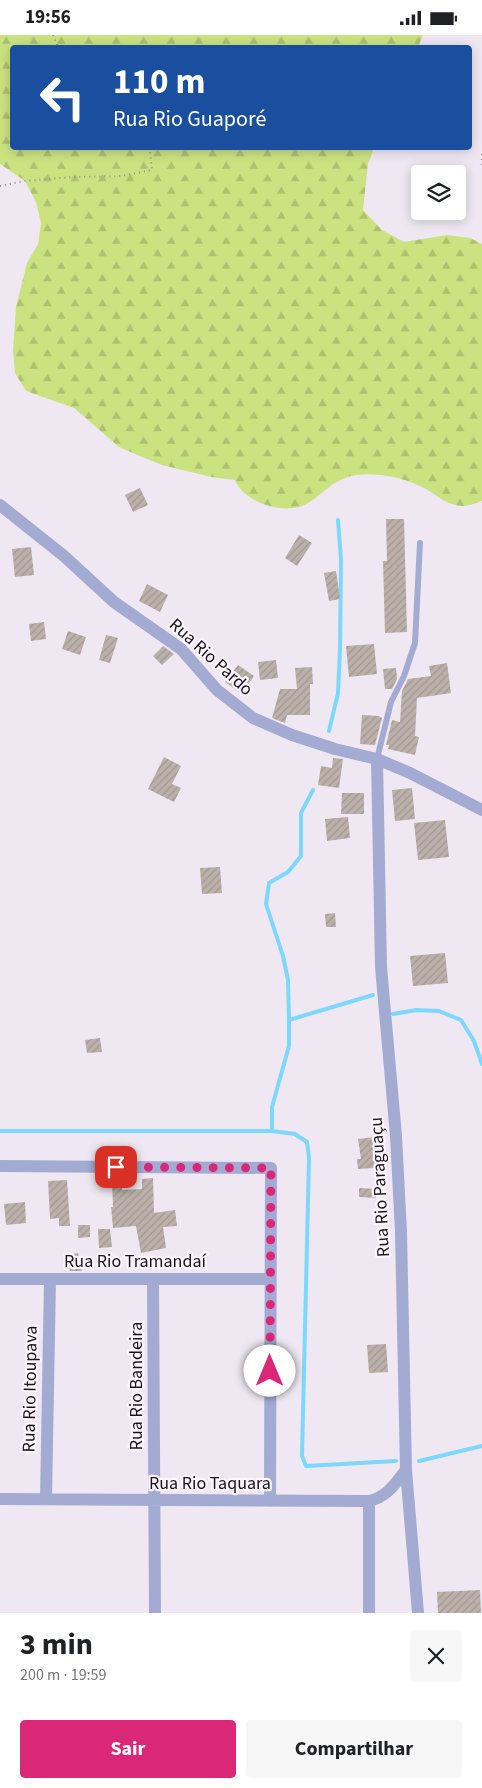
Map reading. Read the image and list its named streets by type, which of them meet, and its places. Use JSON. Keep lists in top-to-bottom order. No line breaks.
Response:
{"streets":{"street":["Rua Rio Pardo","Rua Rio Paraguaçu","Rua Rio Tramandaí","Rua Rio Bandeira","Rua Rio Itoupava","Rua Rio Taquara"]},"crossings":[["Rua Rio Pardo","Rua Rio Paraguaçu"],["Rua Rio Paraguaçu","Rua Rio Taquara"],["Rua Rio Tramandaí","Rua Rio Bandeira"],["Rua Rio Tramandaí","Rua Rio Itoupava"],["Rua Rio Bandeira","Rua Rio Taquara"],["Rua Rio Itoupava","Rua Rio Taquara"]],"page":{"status":"19:56","turn":["110 m","Rua Rio Guaporé"],"heading":["3 min","200 m · 19:59"],"buttons":["Sair","Compartilhar"]}}
